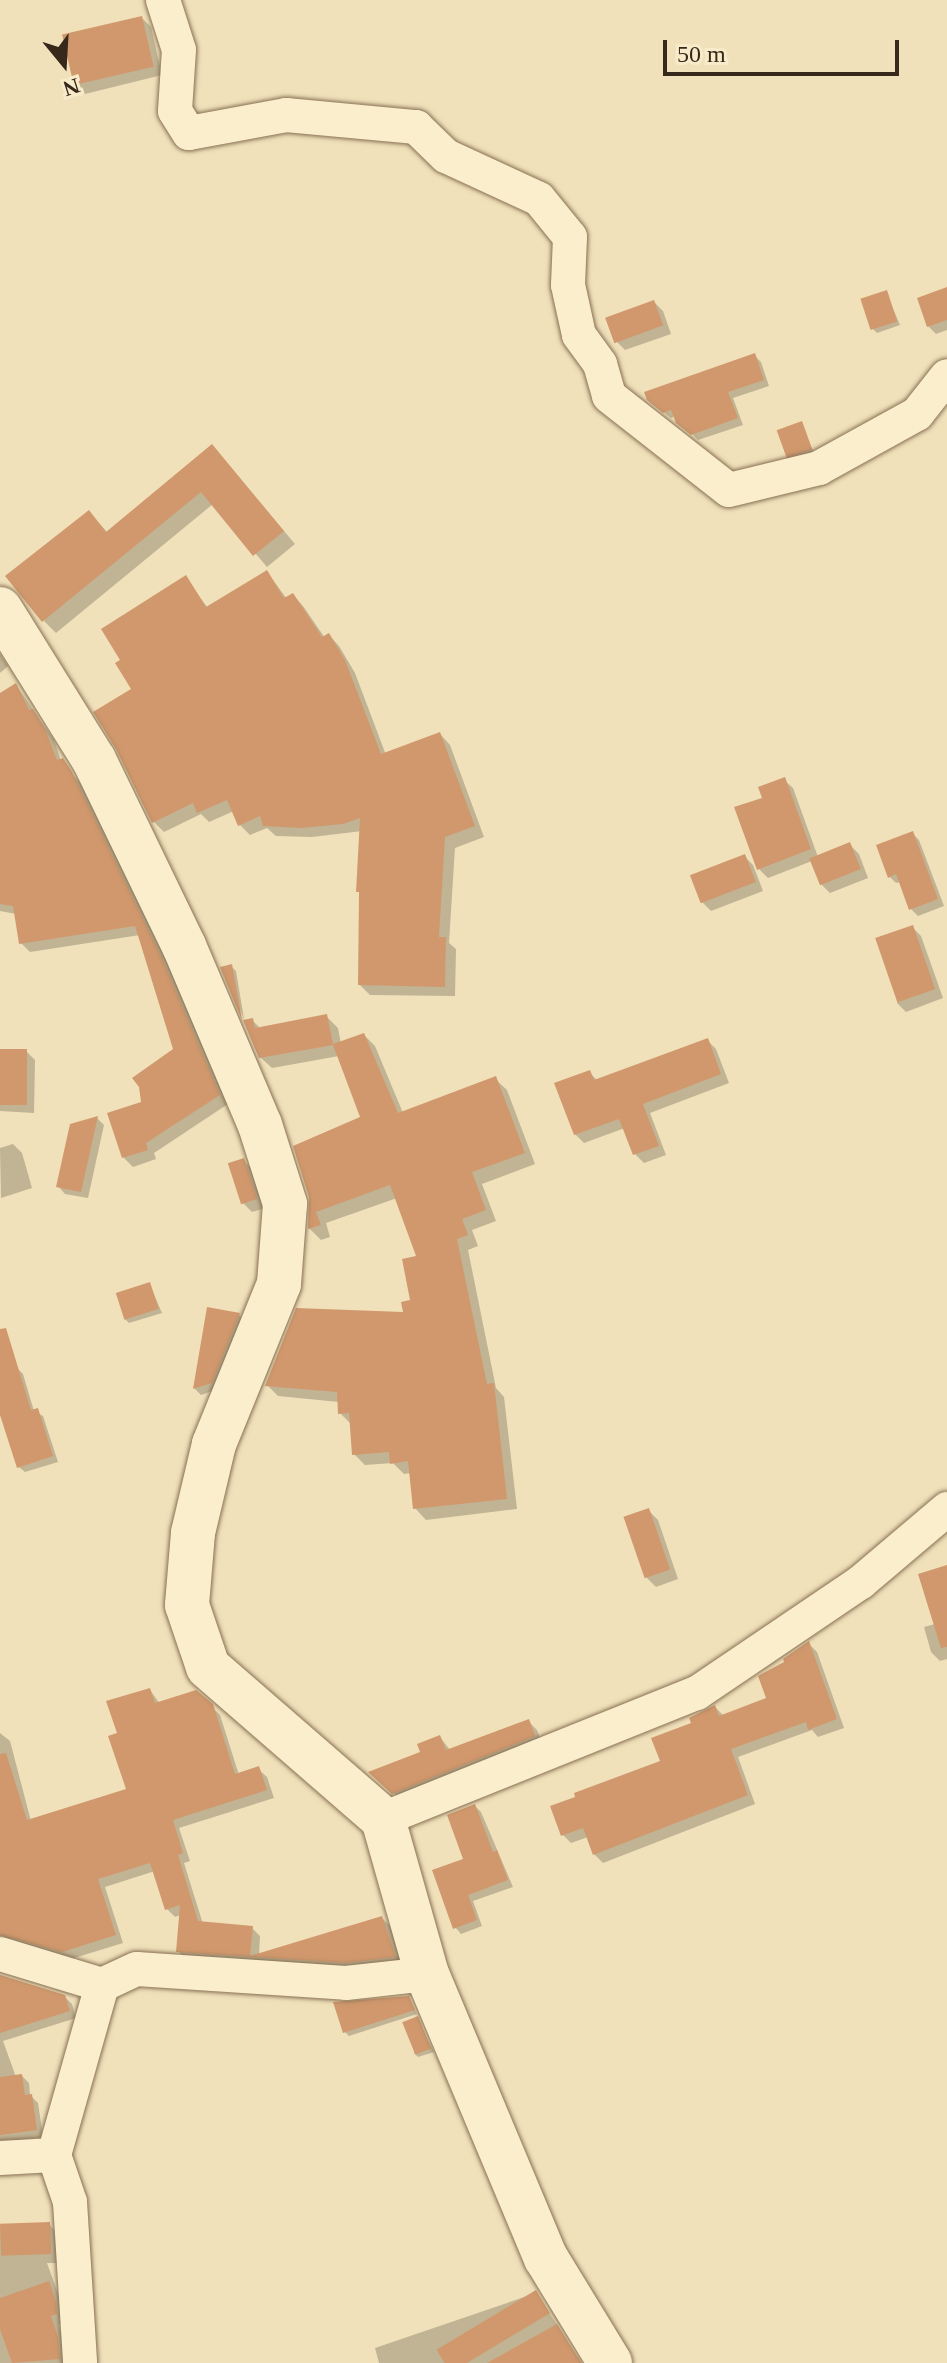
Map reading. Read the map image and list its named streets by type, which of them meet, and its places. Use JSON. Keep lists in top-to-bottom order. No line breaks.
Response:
{"scale_bar":"50 m","north":"bottom"}
